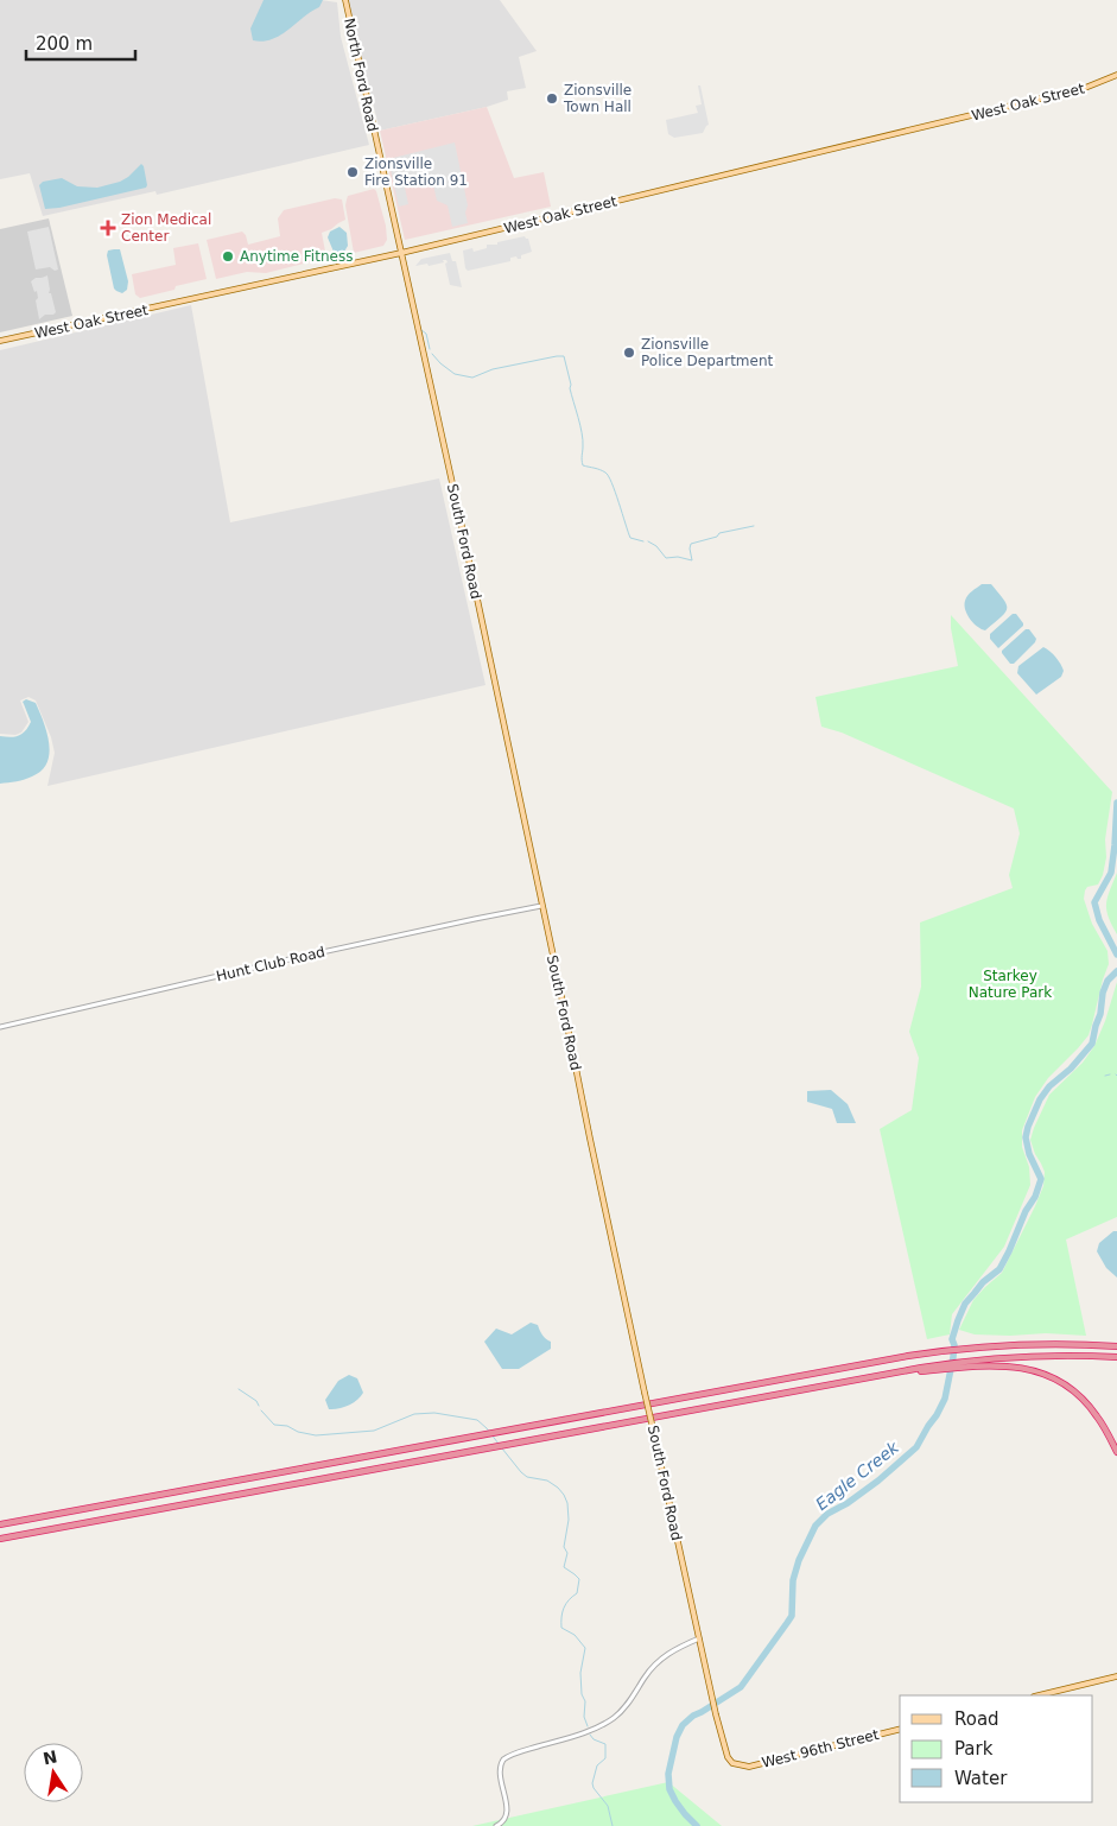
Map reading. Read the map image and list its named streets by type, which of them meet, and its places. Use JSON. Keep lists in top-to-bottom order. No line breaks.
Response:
{"streets":{"main road":["North Ford Road","West Oak Street","South Ford Road","West 96th Street"],"street":["Hunt Club Road"]},"crossings":[["North Ford Road","West Oak Street"],["North Ford Road","South Ford Road"],["West Oak Street","South Ford Road"],["South Ford Road","Hunt Club Road"],["South Ford Road","West 96th Street"]],"water":["Eagle Creek"],"parks":["Starkey Nature Park"],"places":{"other":["Zionsville Town Hall","Zionsville Fire Station 91","Anytime Fitness","Zionsville Police Department"],"health":["Zion Medical Center"]},"legend":["Road","Park","Water"],"scale_bar":"200 m","north":"top"}
